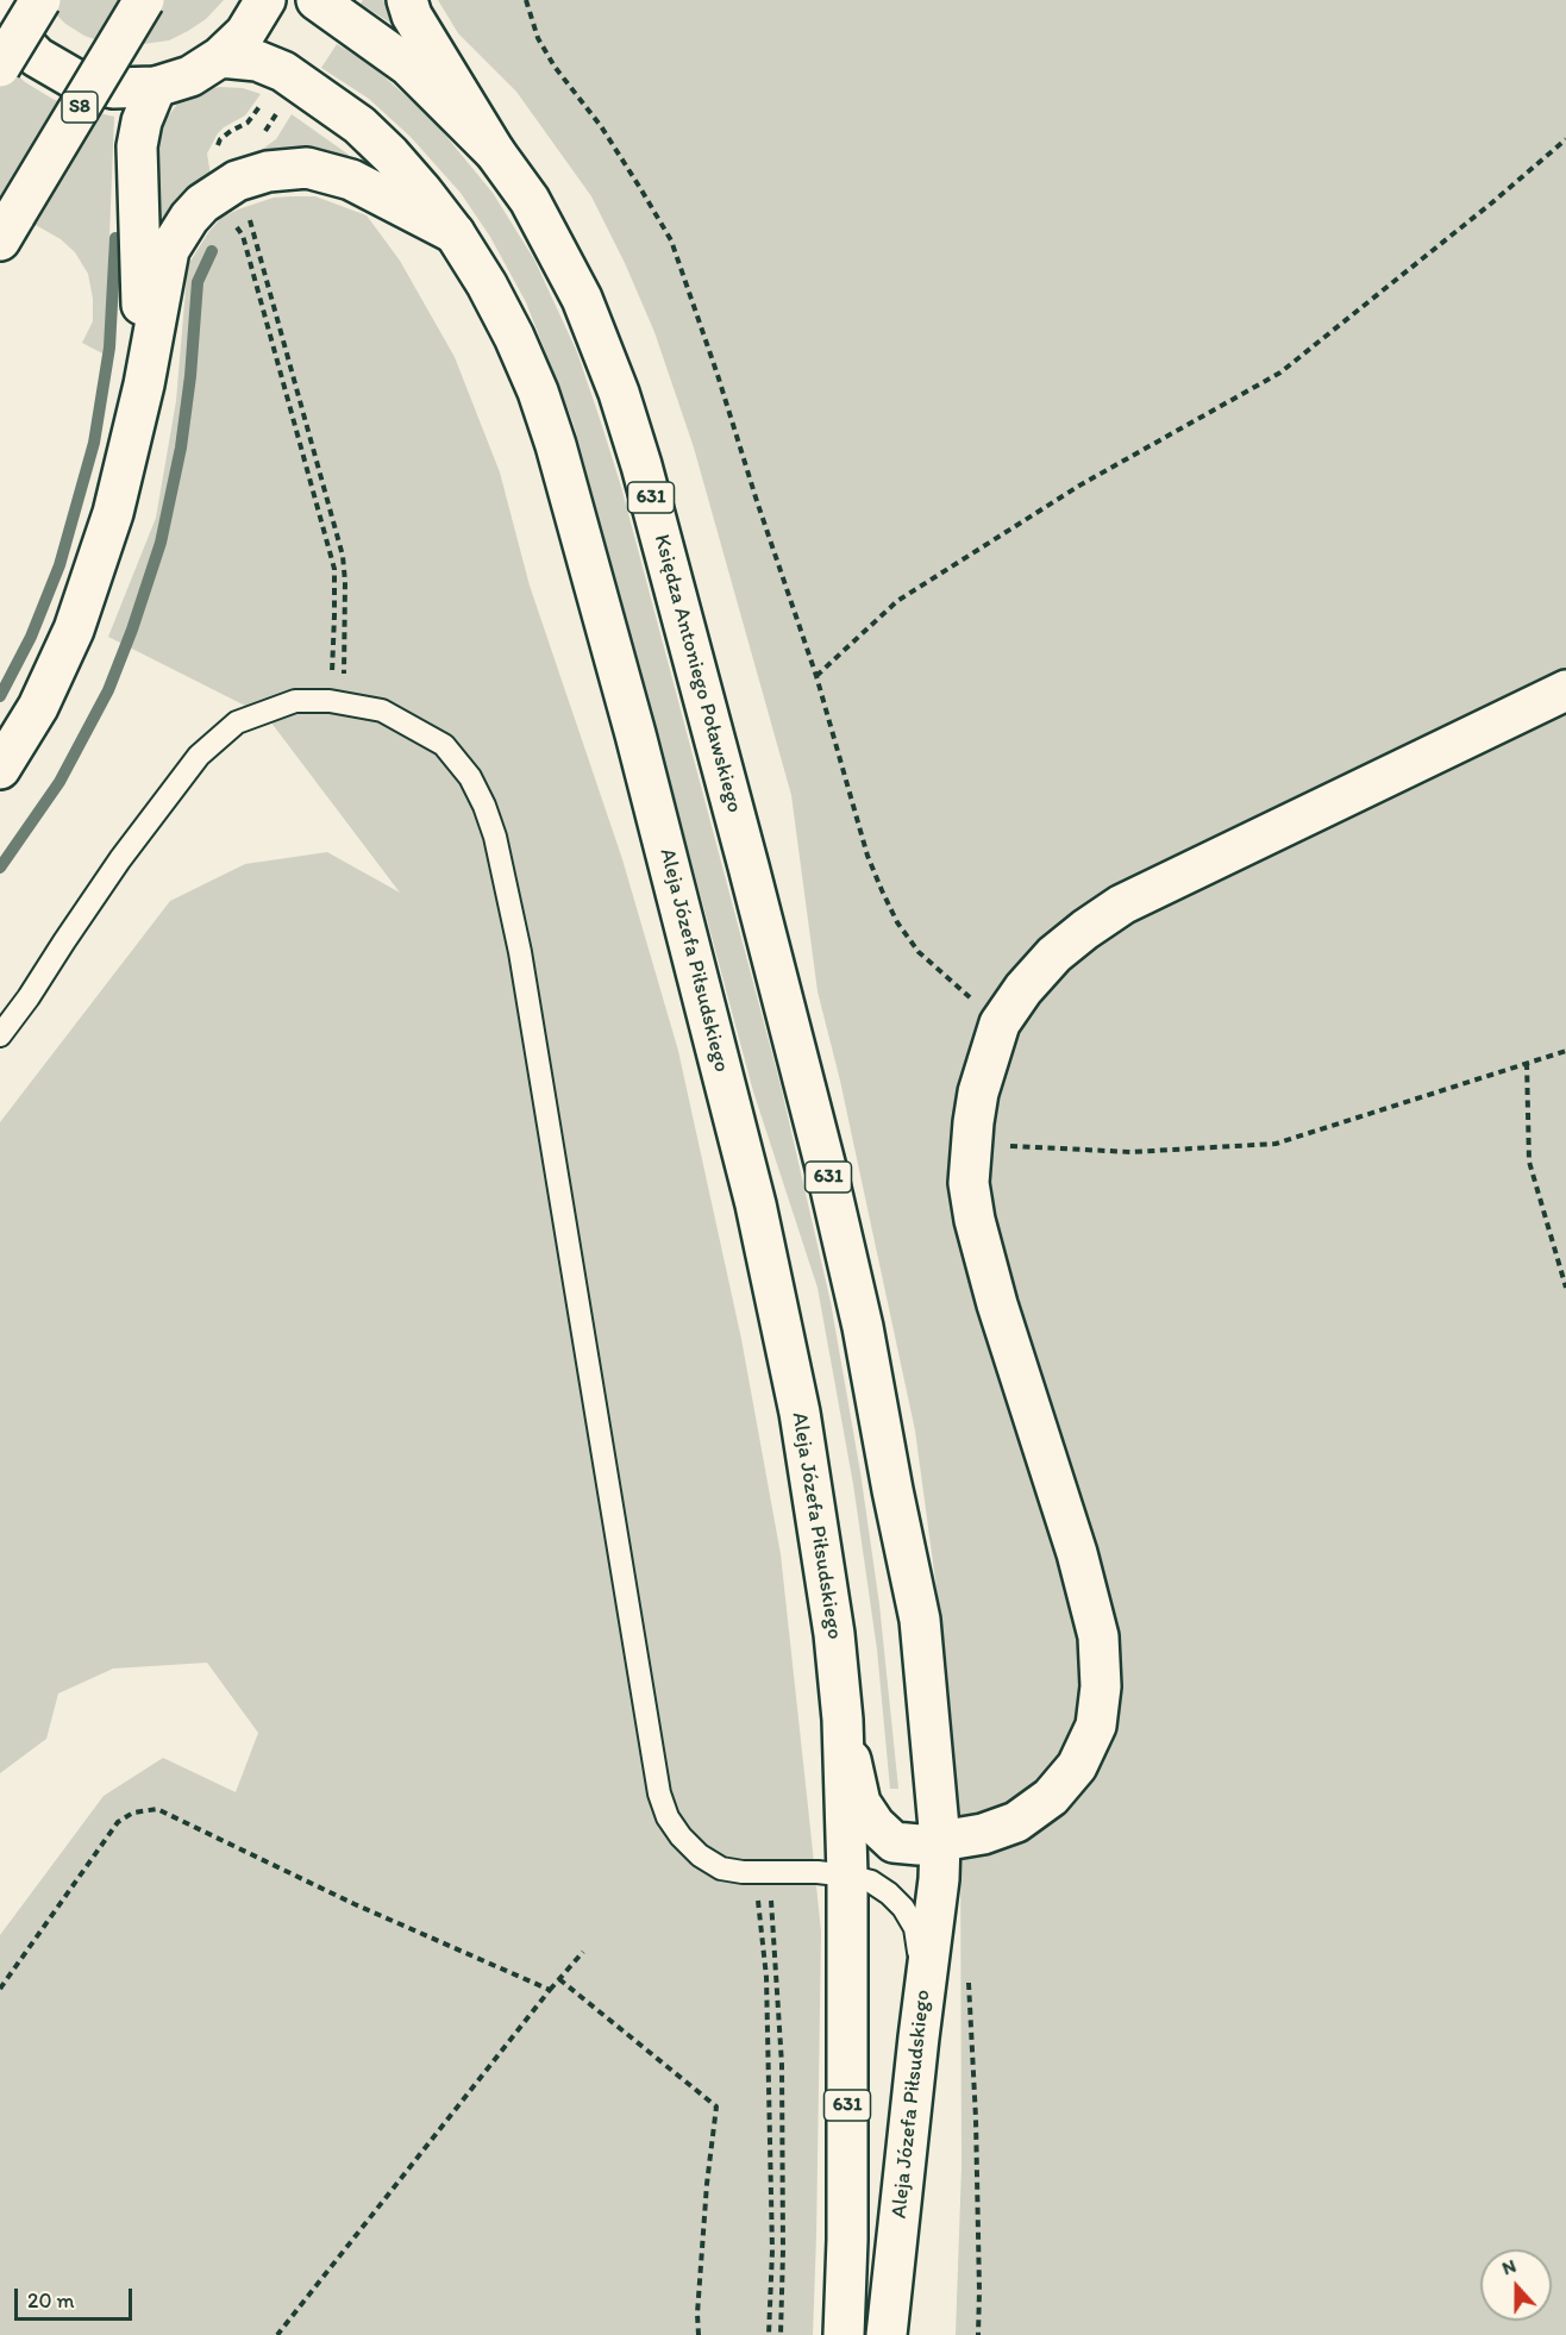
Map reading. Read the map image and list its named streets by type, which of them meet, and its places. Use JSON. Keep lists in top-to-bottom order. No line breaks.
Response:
{"streets":{"main road":["S8","631","Księdza Antoniego Poławskiego","Aleja Józefa Piłsudskiego"]},"crossings":[["631","Aleja Józefa Piłsudskiego"],["Księdza Antoniego Poławskiego","Aleja Józefa Piłsudskiego"]],"scale_bar":"20 m","north":"top"}
